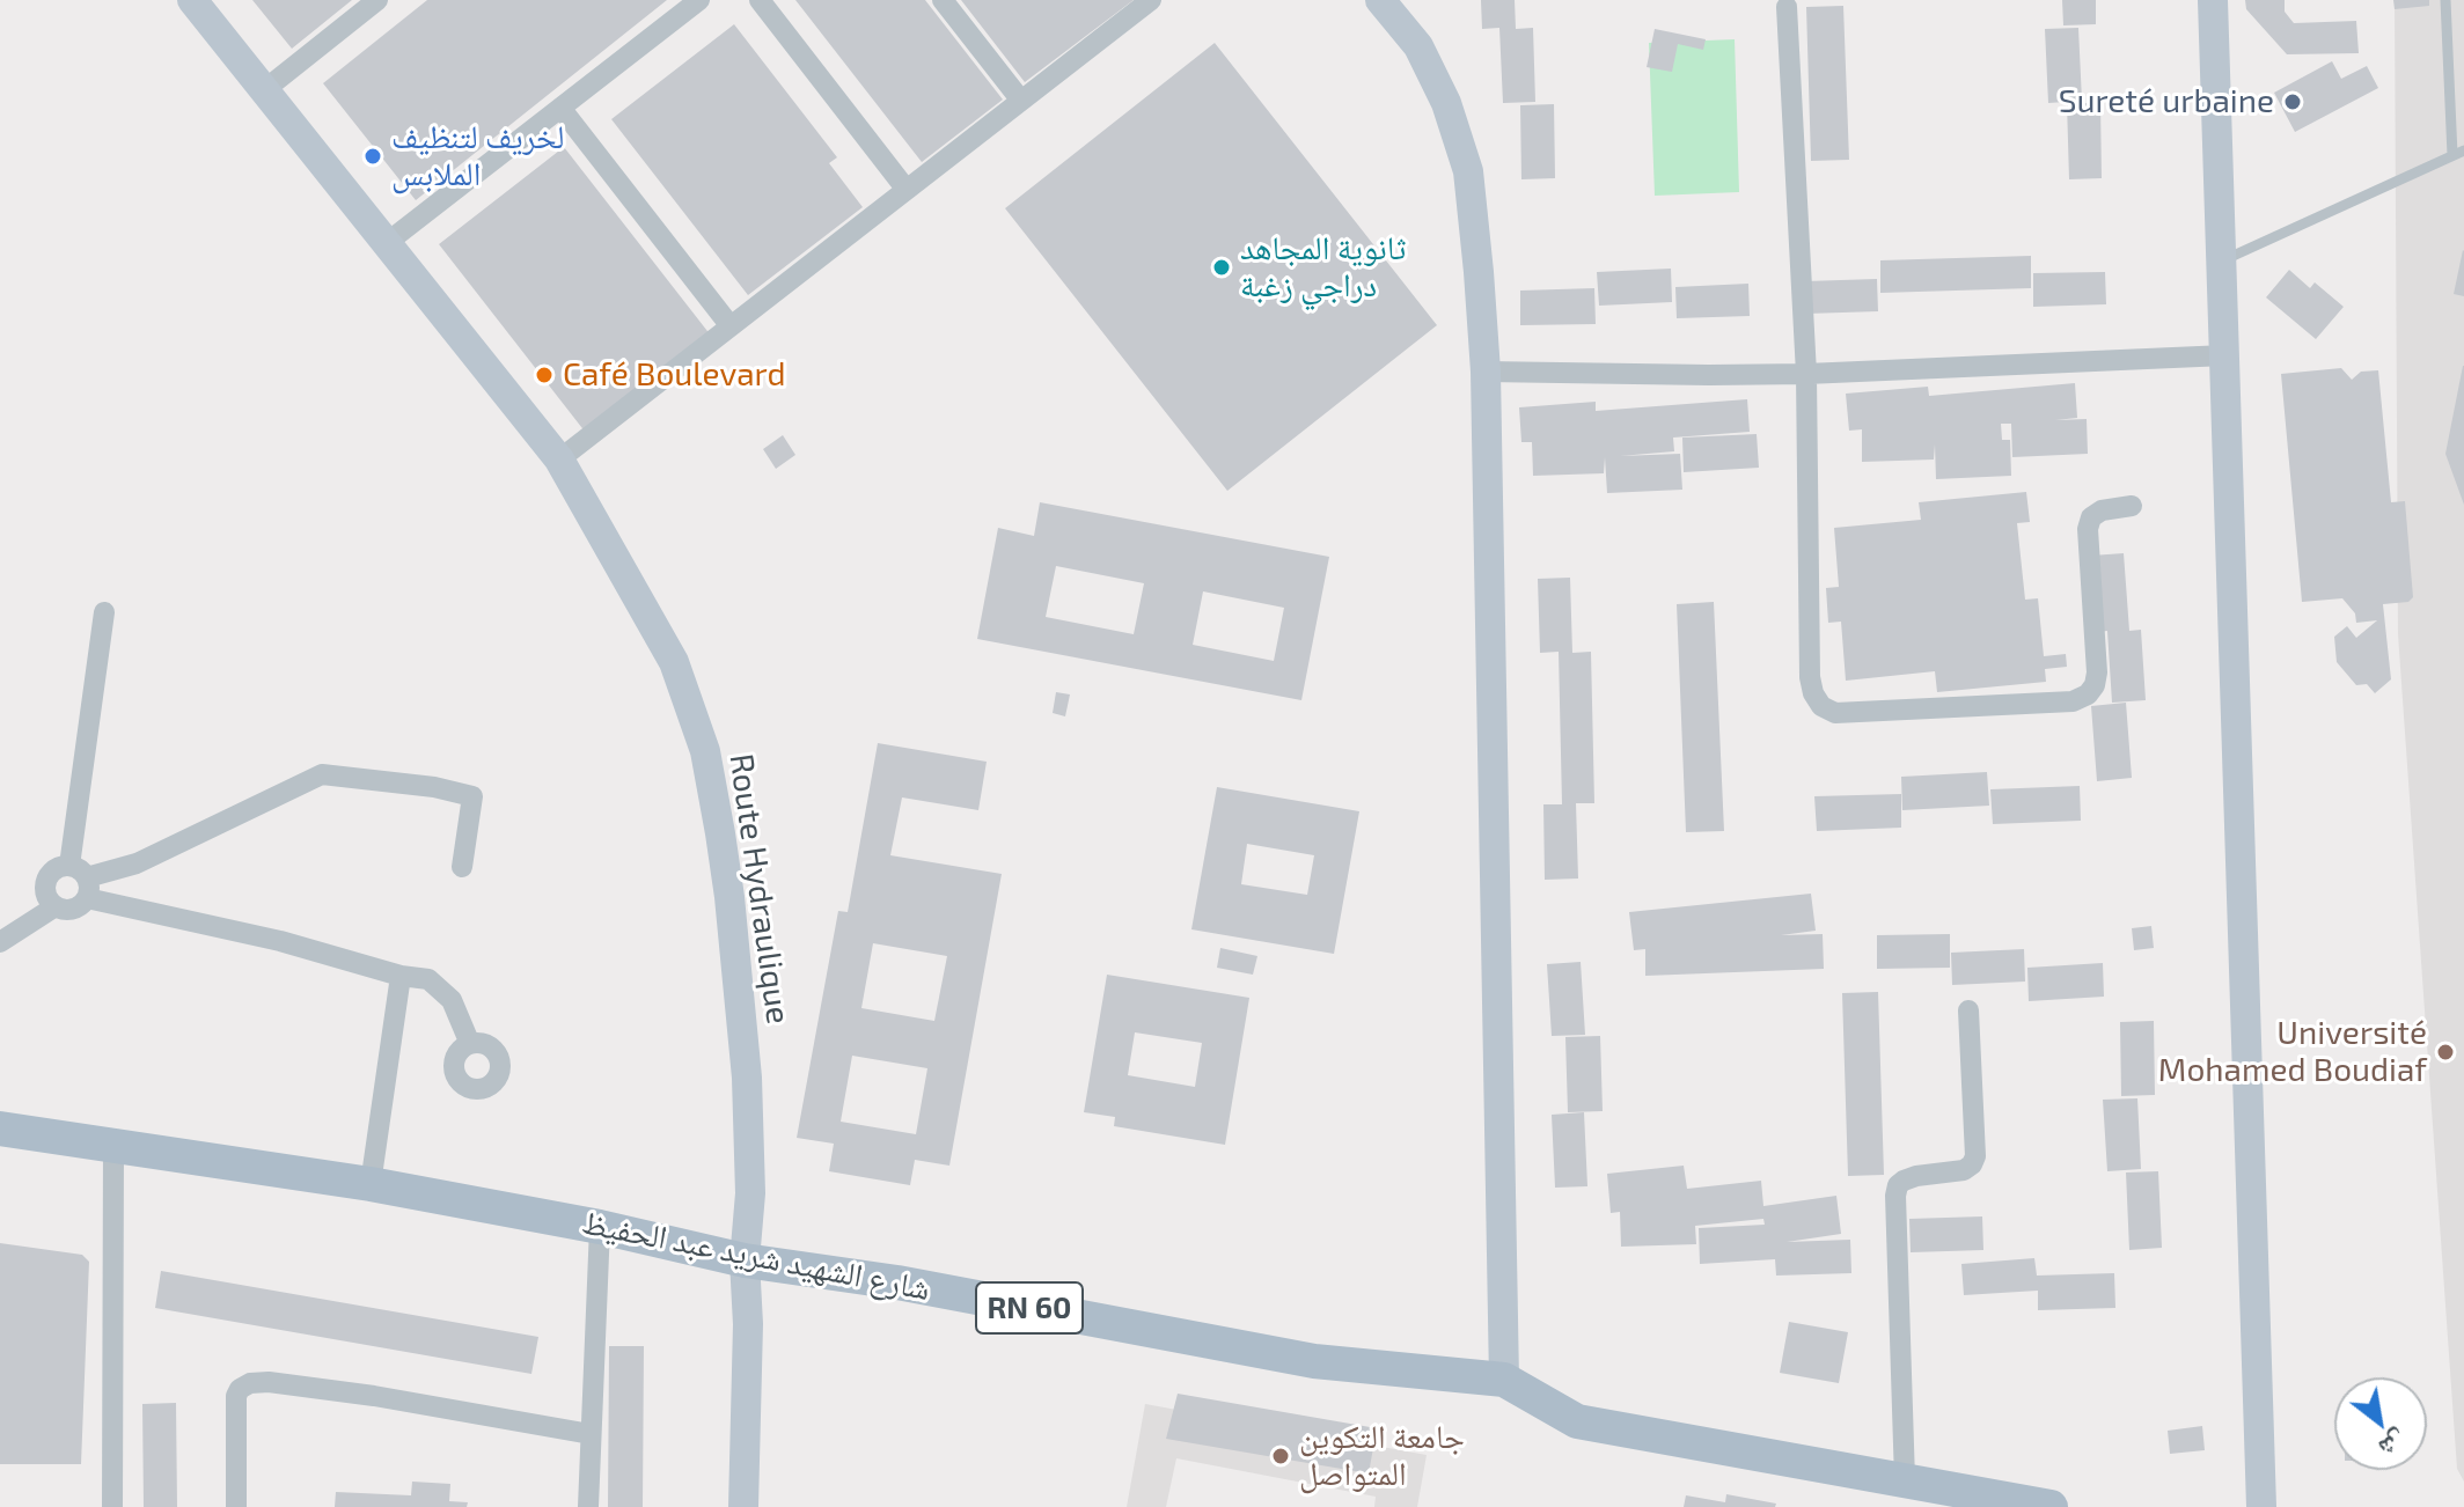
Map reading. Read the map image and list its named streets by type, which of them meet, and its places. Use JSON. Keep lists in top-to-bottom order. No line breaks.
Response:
{"streets":{"main road":["Route Hydraulique","شارع الشهيد شريد عبد الحفيظ","RN 60"]},"crossings":[["Route Hydraulique","شارع الشهيد شريد عبد الحفيظ"]],"places":["Sureté urbaine","لخريف لتنظيف الملابس","ثانوية المجاهد دراجي زغبة","Café Boulevard","Université Mohamed Boudiaf","جامعة التكوين المتواصل"],"north":"bottom right"}
